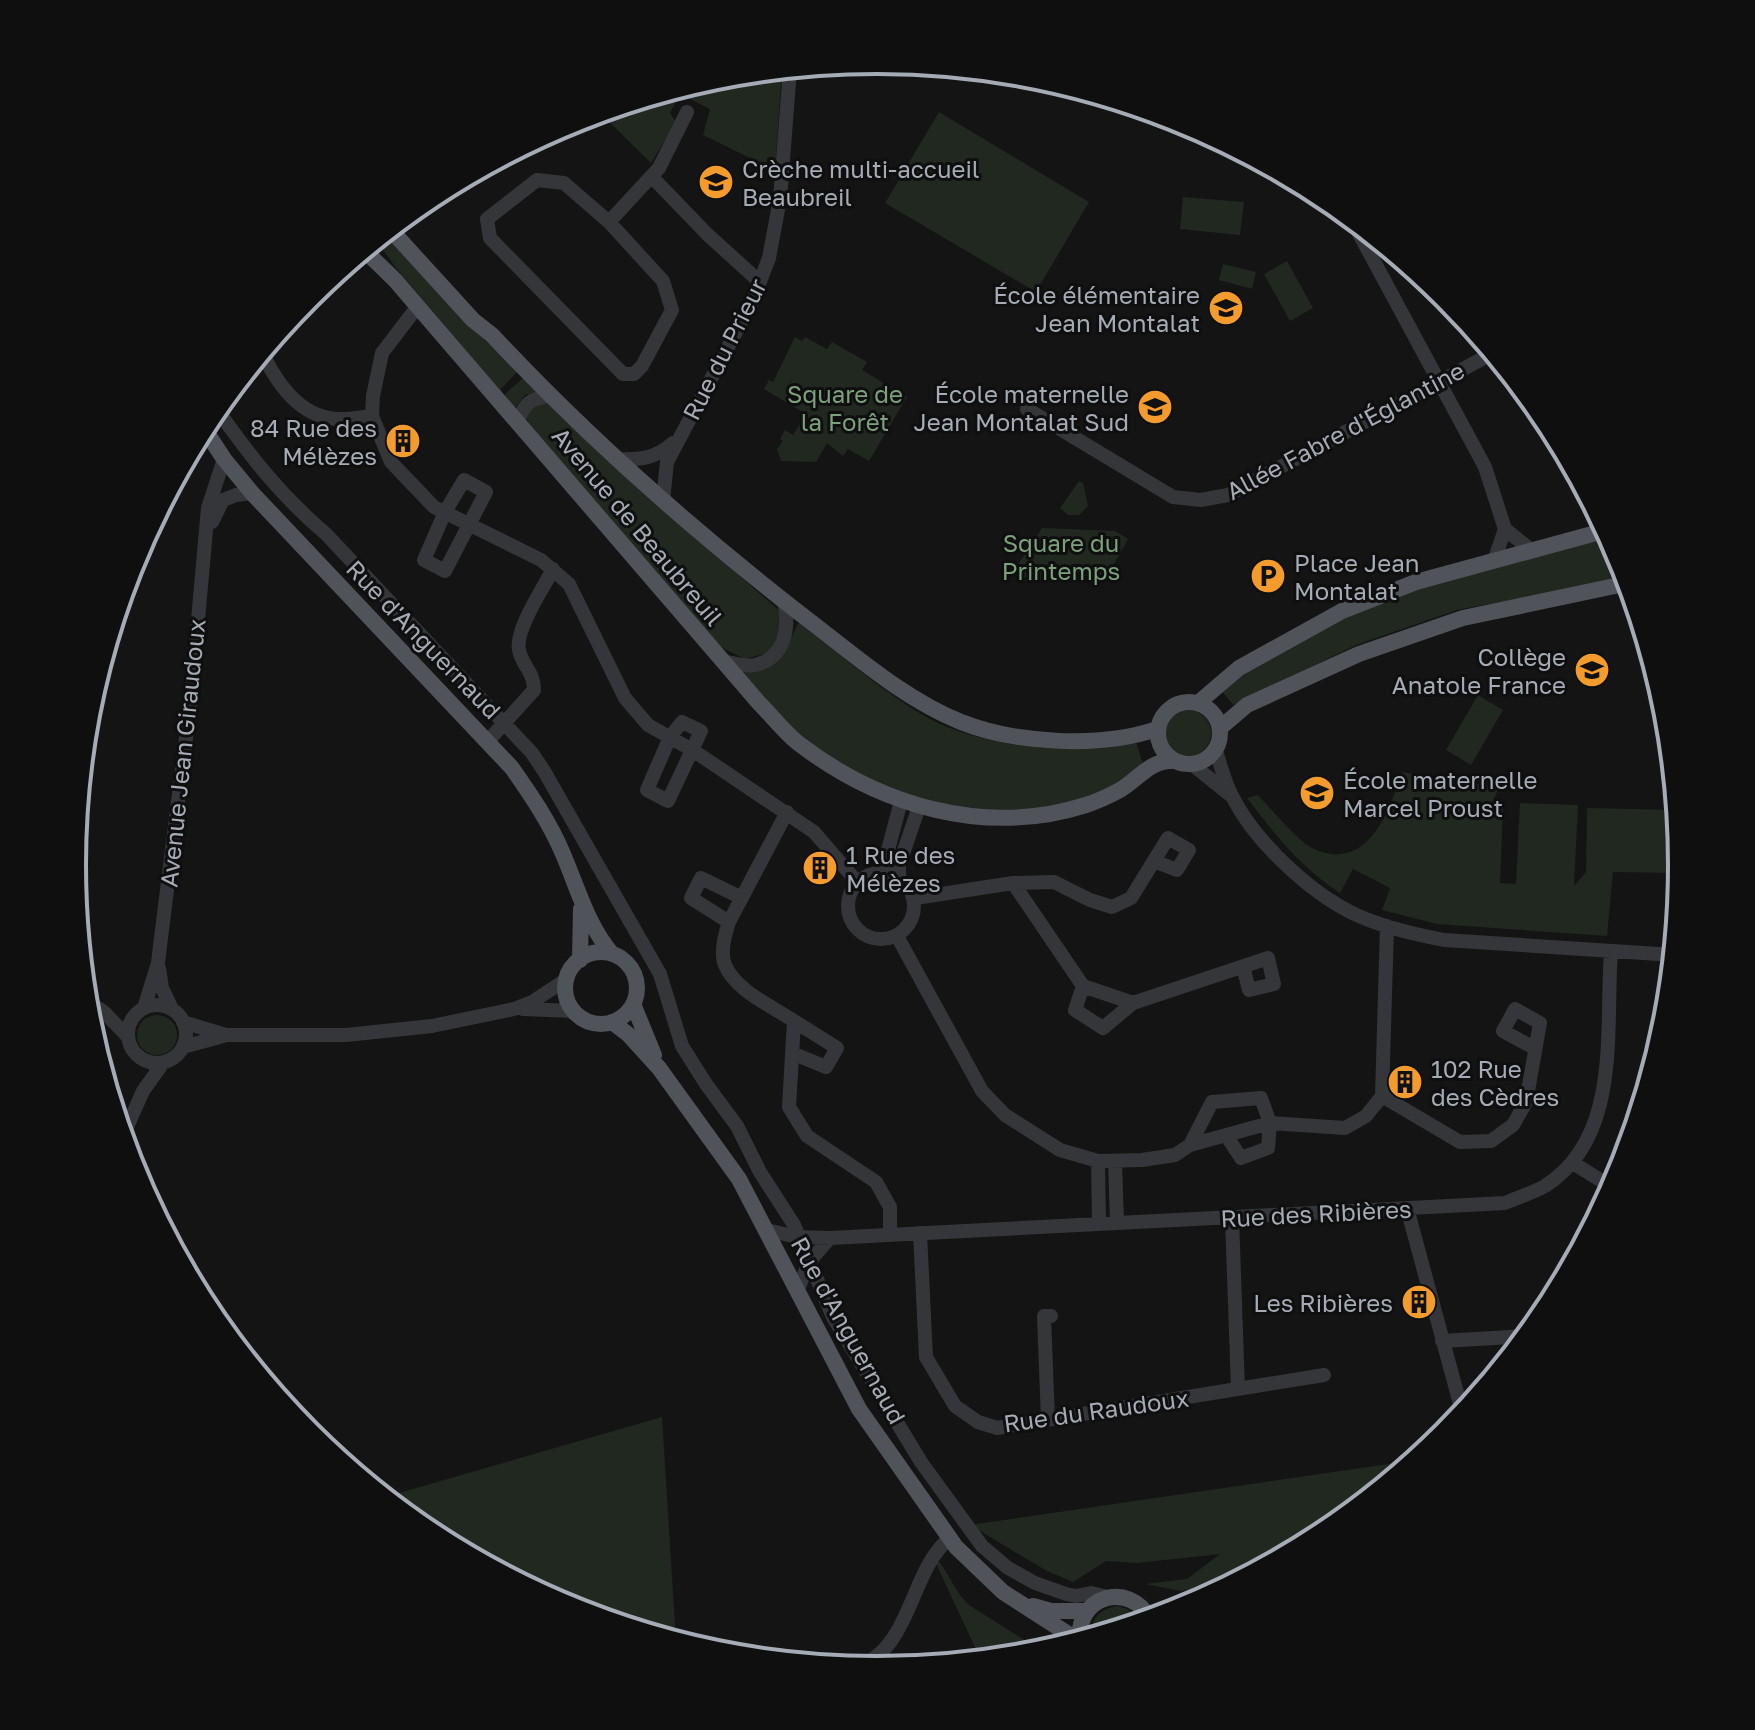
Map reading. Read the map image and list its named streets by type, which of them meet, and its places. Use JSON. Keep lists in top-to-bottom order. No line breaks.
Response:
{"streets":{"main road":["Avenue de Beaubreuil","Rue d'Anguernaud"],"street":["Rue du Prieur","Allée Fabre d'Églantine","Avenue Jean Giraudoux","Rue des Ribières","Rue du Raudoux"]},"crossings":[["Rue du Prieur","Avenue de Beaubreuil"],["Rue d'Anguernaud","Avenue Jean Giraudoux"],["Rue d'Anguernaud","Rue des Ribières"],["Rue des Ribières","Rue du Raudoux"]],"parks":["Square de la Forêt","Square du Printemps"],"places":{"school or university":["Crèche multi-accueil Beaubreil","École élémentaire Jean Montalat","École maternelle Jean Montalat Sud","Collège Anatole France","École maternelle Marcel Proust"],"building":["84 Rue des Mélèzes","1 Rue des Mélèzes","102 Rue des Cèdres","Les Ribières"],"parking":["Place Jean Montalat"]}}
